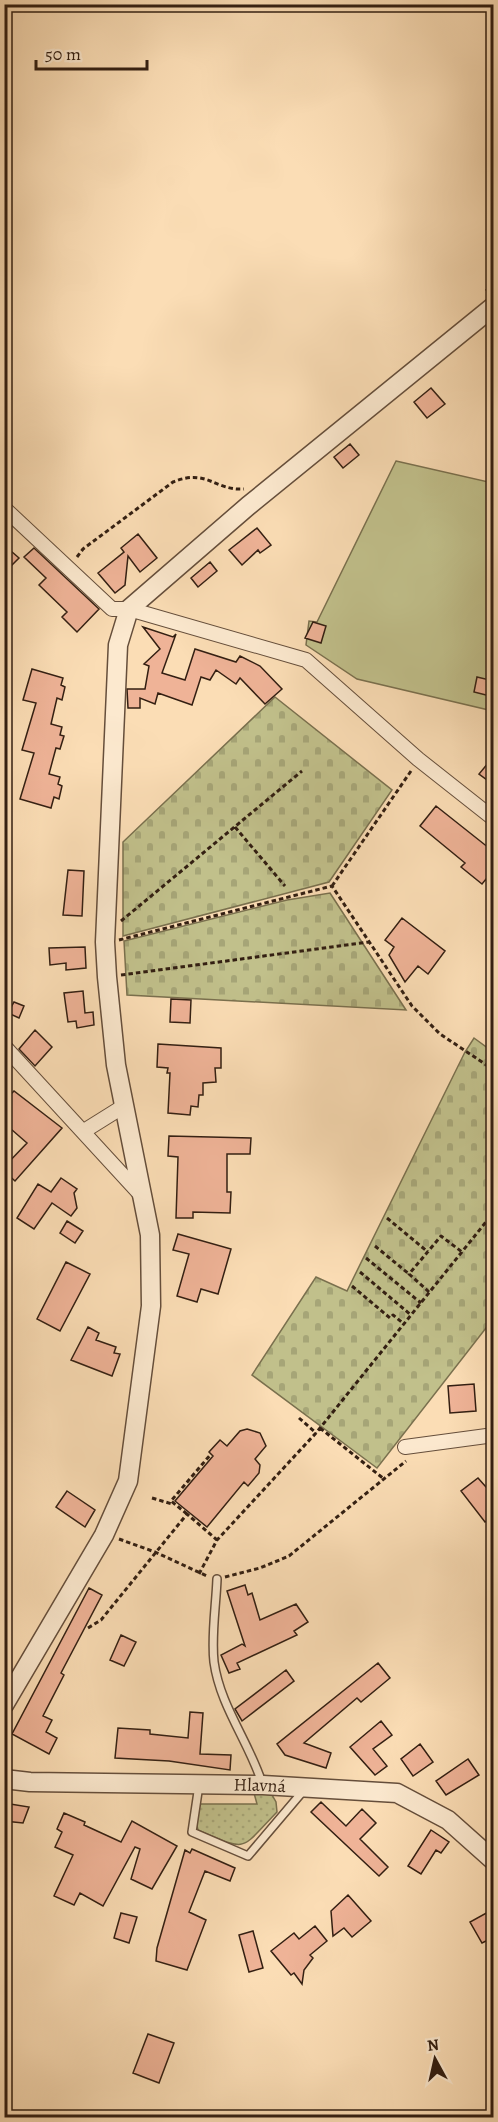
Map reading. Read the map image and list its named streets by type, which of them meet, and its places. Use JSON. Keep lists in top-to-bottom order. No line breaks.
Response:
{"streets":{"street":["Hlavná"]},"scale_bar":"50 m","north":"top"}
